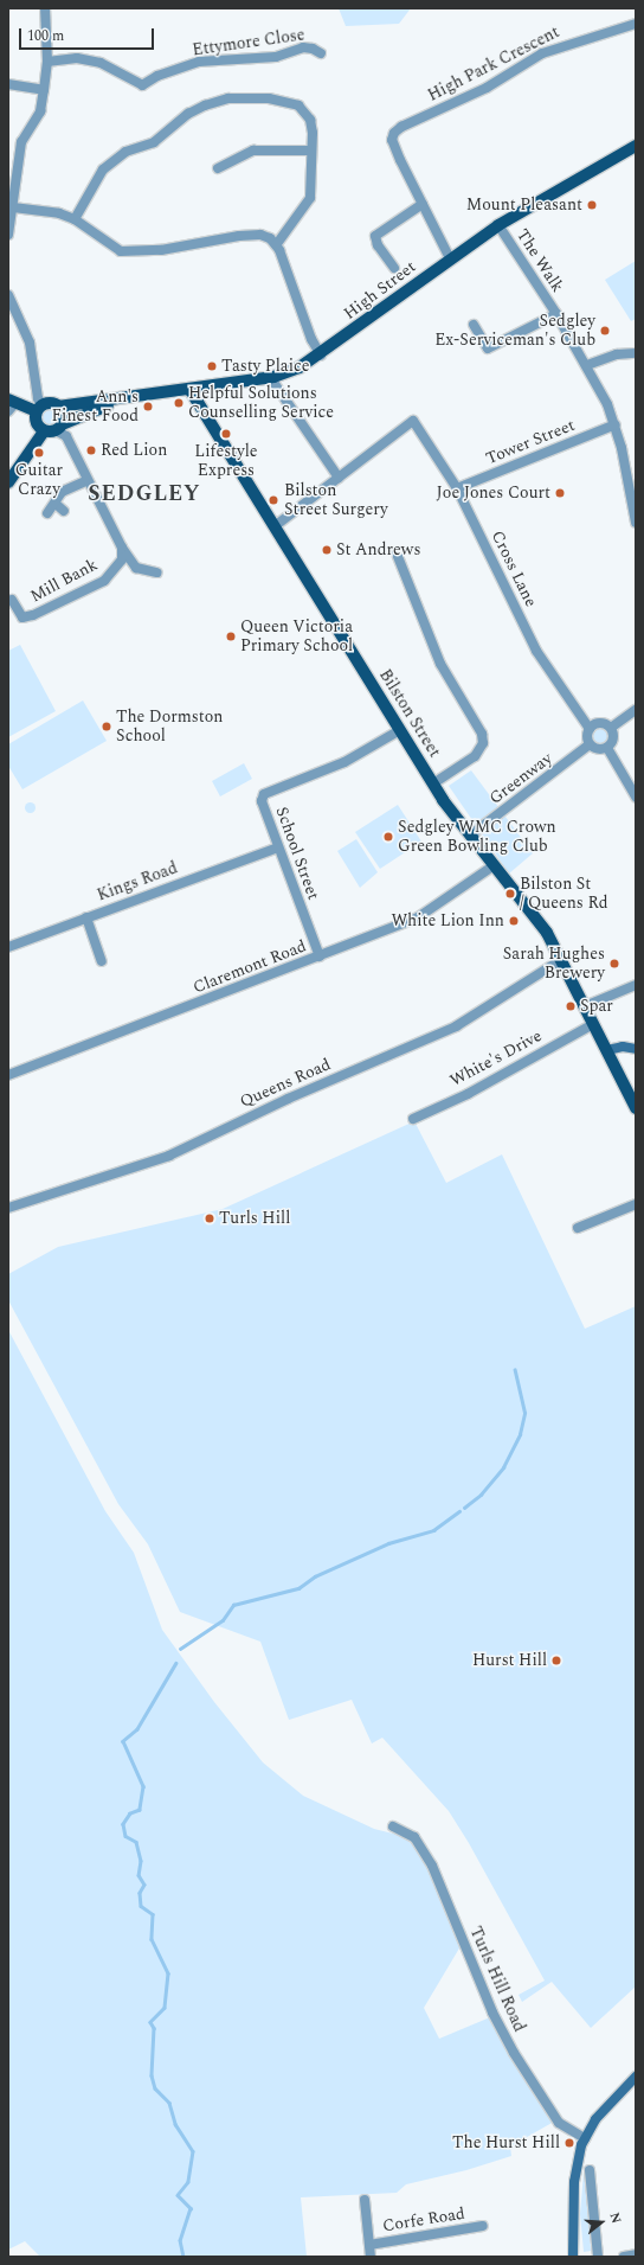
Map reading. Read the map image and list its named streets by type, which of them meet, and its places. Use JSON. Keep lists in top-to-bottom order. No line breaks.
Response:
{"streets":{"main road":["High Street","Bilston Street"],"street":["Ettymore Close","High Park Crescent","The Walk","Tower Street","Cross Lane","Mill Bank","Greenway","School Street","Kings Road","Claremont Road","White's Drive","Queens Road","Turls Hill Road","Corfe Road"]},"crossings":[["High Park Crescent","High Street"],["The Walk","High Street"],["The Walk","Tower Street"],["High Street","Bilston Street"],["Tower Street","Cross Lane"],["Cross Lane","Greenway"],["Bilston Street","Greenway"],["Bilston Street","School Street"],["Bilston Street","Claremont Road"],["Bilston Street","White's Drive"],["Bilston Street","Queens Road"],["School Street","Kings Road"],["School Street","Claremont Road"]],"districts":["SEDGLEY"],"places":["Mount Pleasant","Sedgley Ex-Serviceman's Club","Tasty Plaice","Helpful Solutions Counselling Service","Ann's Finest Food","Lifestyle Express","Red Lion","Guitar Crazy","Joe Jones Court","Bilston Street Surgery","St Andrews","Queen Victoria Primary School","The Dormston School","Sedgley WMC Crown Green Bowling Club","Bilston St / Queens Rd","White Lion Inn","Sarah Hughes Brewery","Spar","Turls Hill","Hurst Hill","The Hurst Hill"],"scale_bar":"100 m","north":"right"}
